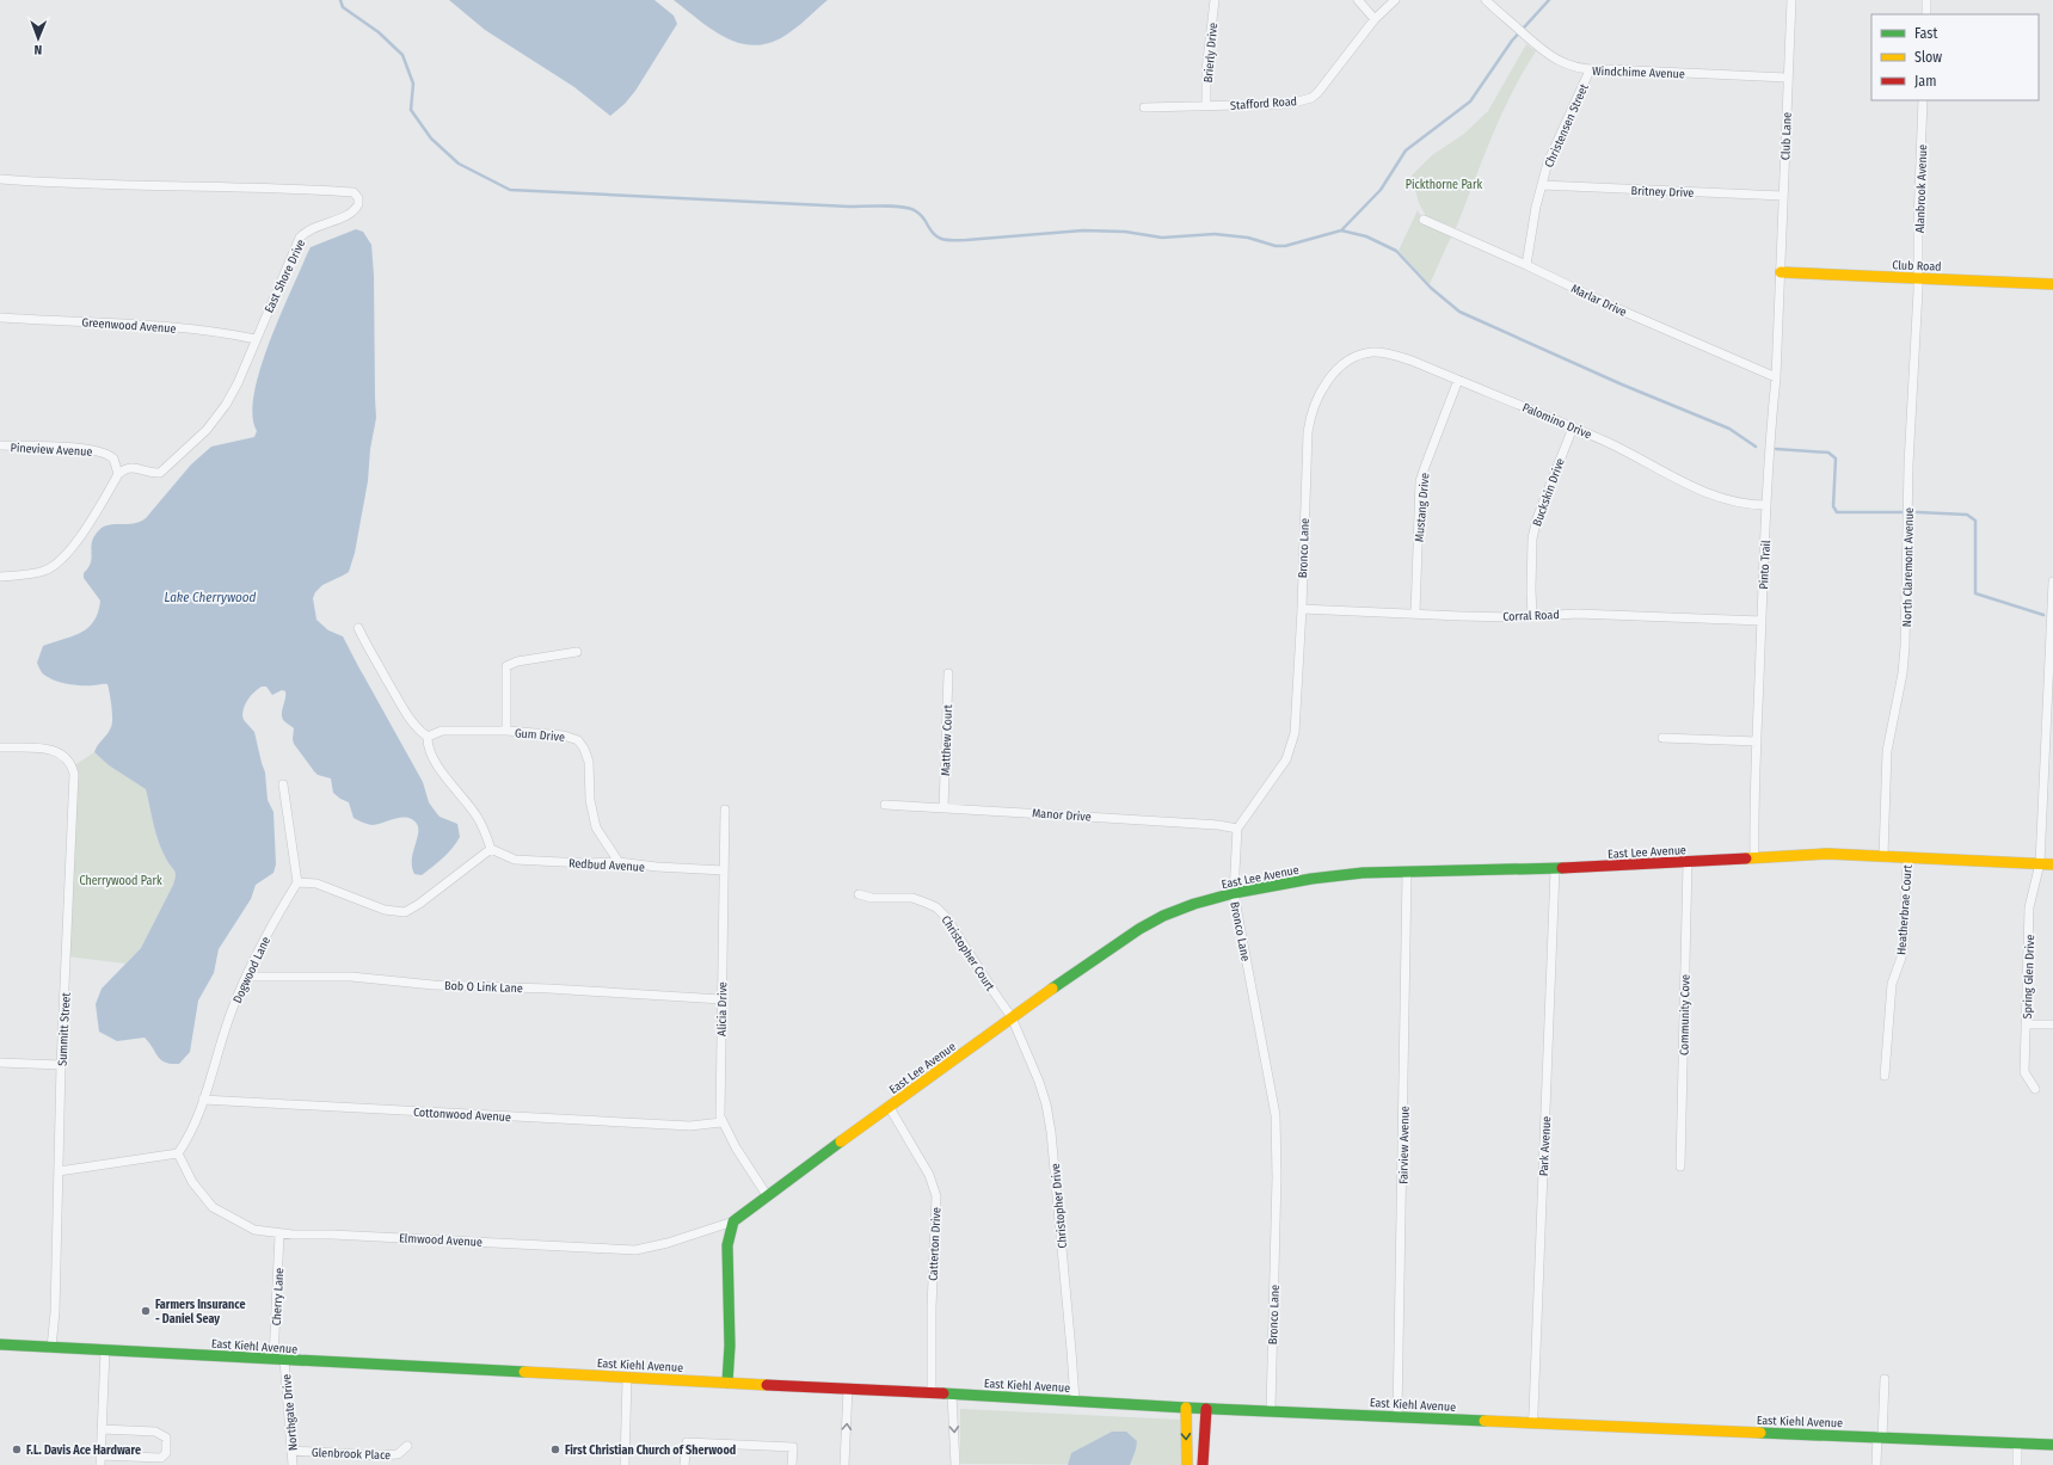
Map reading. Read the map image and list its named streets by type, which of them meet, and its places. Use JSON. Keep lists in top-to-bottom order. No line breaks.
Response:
{"streets":{"main road":["Club Road","East Lee Avenue","East Kiehl Avenue"],"street":["Brierly Drive","Windchime Avenue","Stafford Road","Christensen Street","Club Lane","Alanbrook Avenue","Britney Drive","East Shore Drive","Marlar Drive","Greenwood Avenue","Palomino Drive","Pineview Avenue","Buckskin Drive","Mustang Drive","Bronco Lane","Pinto Trail","North Claremont Avenue","Corral Road","Gum Drive","Matthew Court","Manor Drive","Redbud Avenue","Heatherbrae Court","Christopher Court","Dogwood Lane","Spring Glen Drive","Bob O Link Lane","Alicia Drive","Community Cove","Summitt Street","Cottonwood Avenue","Fairview Avenue","Park Avenue","Christopher Drive","Elmwood Avenue","Catterton Drive","Cherry Lane","Northgate Drive","Glenbrook Place"]},"crossings":[["Brierly Drive","Stafford Road"],["Windchime Avenue","Christensen Street"],["Windchime Avenue","Club Lane"],["Christensen Street","Britney Drive"],["Christensen Street","Marlar Drive"],["Club Lane","Britney Drive"],["Club Lane","Club Road"],["Club Lane","Pinto Trail"],["Alanbrook Avenue","Club Road"],["Alanbrook Avenue","North Claremont Avenue"],["Club Road","Pinto Trail"],["Club Road","North Claremont Avenue"],["East Shore Drive","Greenwood Avenue"],["East Shore Drive","Pineview Avenue"],["Marlar Drive","Pinto Trail"],["Palomino Drive","Buckskin Drive"],["Palomino Drive","Mustang Drive"],["Palomino Drive","Bronco Lane"],["Palomino Drive","Pinto Trail"],["Buckskin Drive","Corral Road"],["Mustang Drive","Corral Road"],["Bronco Lane","Corral Road"],["Bronco Lane","Manor Drive"],["Bronco Lane","East Lee Avenue"],["Bronco Lane","East Kiehl Avenue"],["Pinto Trail","Corral Road"],["Pinto Trail","East Lee Avenue"],["North Claremont Avenue","East Lee Avenue"],["Gum Drive","Redbud Avenue"],["Matthew Court","Manor Drive"],["East Lee Avenue","Heatherbrae Court"],["East Lee Avenue","Christopher Court"],["East Lee Avenue","Spring Glen Drive"],["East Lee Avenue","Alicia Drive"],["East Lee Avenue","Community Cove"],["East Lee Avenue","Fairview Avenue"],["East Lee Avenue","Park Avenue"],["East Lee Avenue","Christopher Drive"],["East Lee Avenue","Elmwood Avenue"],["East Lee Avenue","Catterton Drive"],["Redbud Avenue","Alicia Drive"],["Christopher Court","Christopher Drive"],["Dogwood Lane","Bob O Link Lane"],["Dogwood Lane","Cottonwood Avenue"],["Dogwood Lane","Elmwood Avenue"],["Bob O Link Lane","Alicia Drive"],["Alicia Drive","Cottonwood Avenue"],["Summitt Street","East Kiehl Avenue"],["Fairview Avenue","East Kiehl Avenue"],["Park Avenue","East Kiehl Avenue"],["Christopher Drive","East Kiehl Avenue"],["Elmwood Avenue","Cherry Lane"],["Catterton Drive","East Kiehl Avenue"],["Cherry Lane","East Kiehl Avenue"],["Cherry Lane","Northgate Drive"],["East Kiehl Avenue","Northgate Drive"],["Northgate Drive","Glenbrook Place"]],"water":["Lake Cherrywood"],"parks":["Pickthorne Park","Cherrywood Park"],"places":["Farmers Insurance - Daniel Seay","F.L. Davis Ace Hardware","First Christian Church of Sherwood"],"legend":["Fast","Slow","Jam"],"north":"bottom"}
